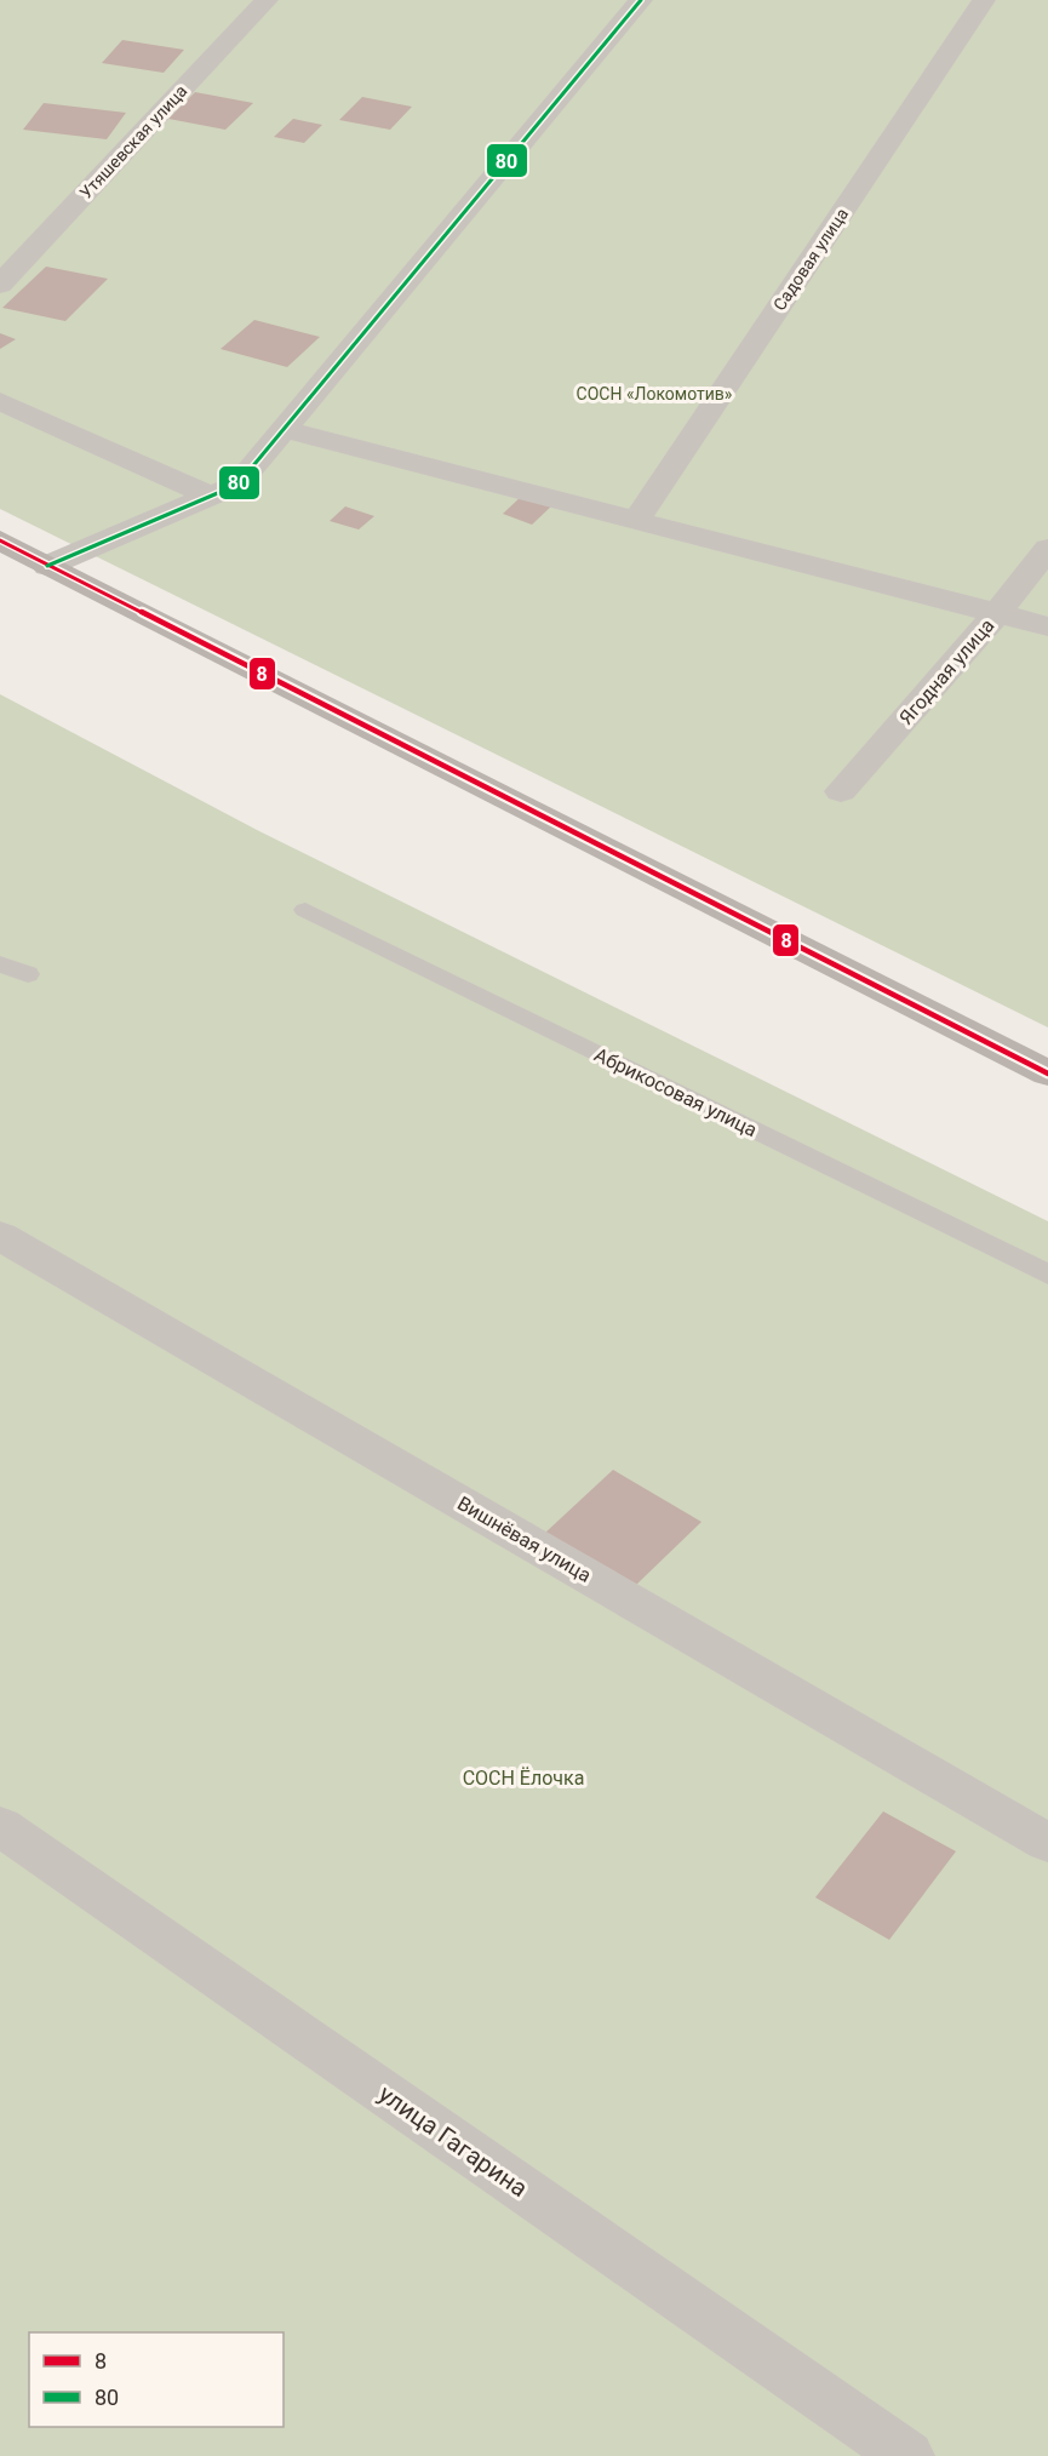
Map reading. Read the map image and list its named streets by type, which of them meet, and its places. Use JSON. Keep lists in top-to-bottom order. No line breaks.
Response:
{"streets":{"street":["Утяшевская улица","Садовая улица","Ягодная улица","Вишнёвая улица","улица Гагарина"],"lane":["Абрикосовая улица"]},"parks":["СОСН «Локомотив»","СОСН Ёлочка"],"lines":["transit line 80","transit line 8"],"legend":["8","80"]}
